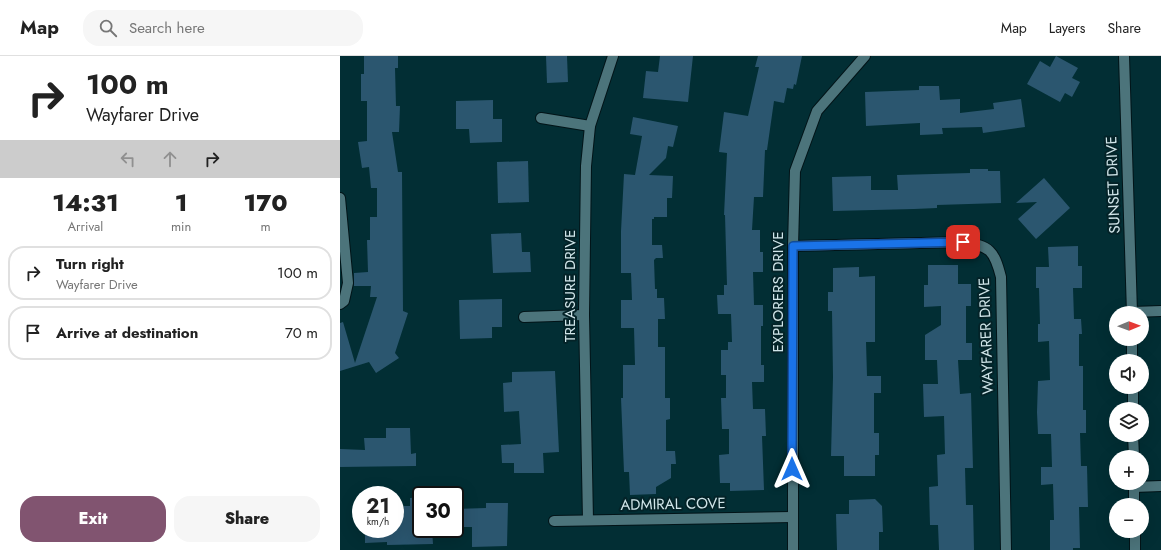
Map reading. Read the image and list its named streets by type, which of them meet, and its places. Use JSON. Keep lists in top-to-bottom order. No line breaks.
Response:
{"streets":{"street":["SUNSET DRIVE","TREASURE DRIVE","EXPLORERS DRIVE","WAYFARER DRIVE","ADMIRAL COVE"]},"crossings":[["TREASURE DRIVE","ADMIRAL COVE"],["EXPLORERS DRIVE","WAYFARER DRIVE"],["EXPLORERS DRIVE","ADMIRAL COVE"]],"north":"right","page":{"header":"Map","search":"Search here","nav":["Map","Layers","Share"],"turn":["100 m","Wayfarer Drive"],"eta":["14:31","Arrival","1","min","170","m"],"list":[{"name":"Turn right","note":"Wayfarer Drive","value":"100 m"},{"name":"Arrive at destination","value":"70 m"}],"map_buttons":["+","−"],"speed":"21 km/h","limit":"30","buttons":["Exit","Share"]}}
